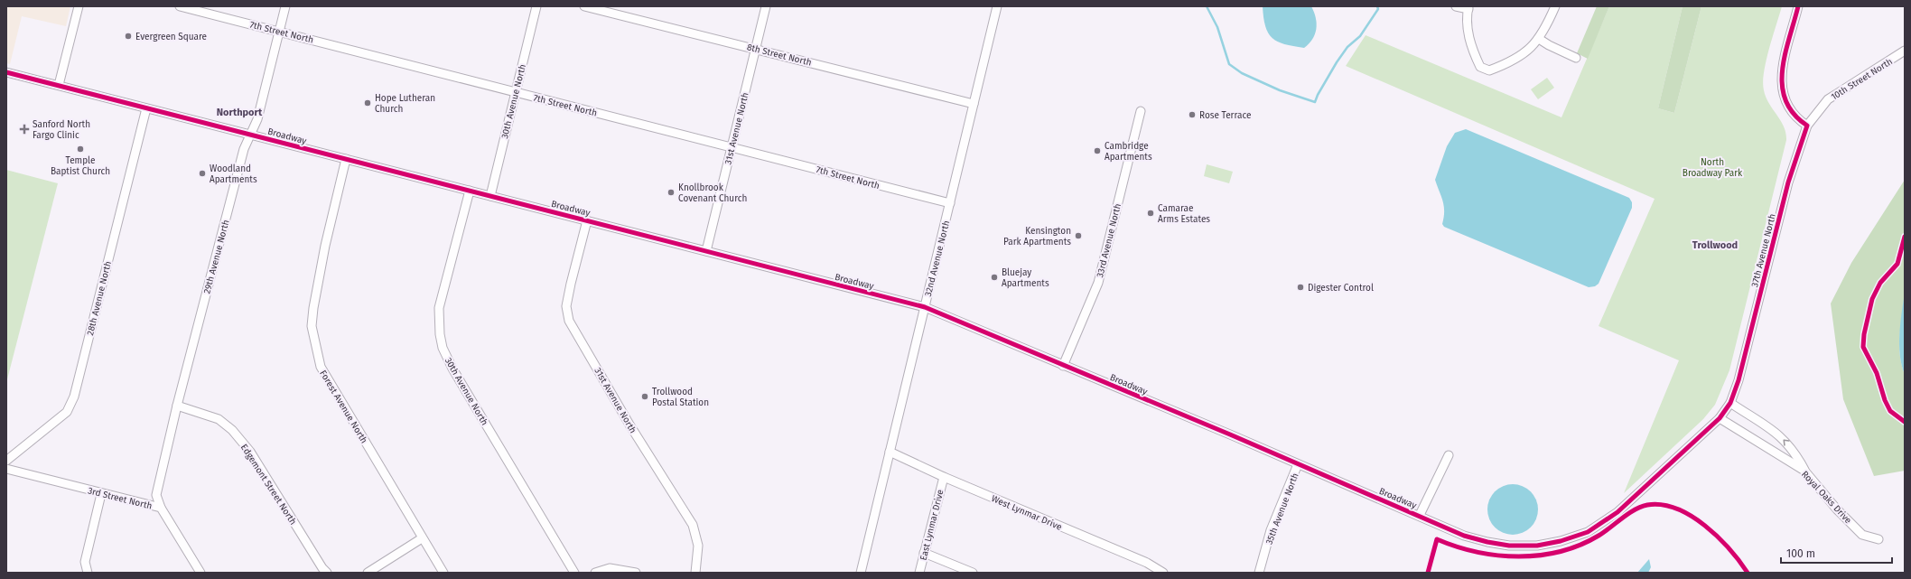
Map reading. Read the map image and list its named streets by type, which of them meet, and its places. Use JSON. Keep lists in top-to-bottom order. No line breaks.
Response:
{"streets":{"street":["7th Street North","8th Street North","10th Street North","30th Avenue North","31st Avenue North","Broadway","33rd Avenue North","37th Avenue North","29th Avenue North","32nd Avenue North","28th Avenue North","Forest Avenue North","Edgemont Street North","Royal Oaks Drive","3rd Street North","35th Avenue North","West Lynmar Drive","East Lynmar Drive"]},"crossings":[["7th Street North","30th Avenue North"],["7th Street North","31st Avenue North"],["7th Street North","29th Avenue North"],["7th Street North","32nd Avenue North"],["8th Street North","31st Avenue North"],["8th Street North","32nd Avenue North"],["10th Street North","37th Avenue North"],["30th Avenue North","Broadway"],["31st Avenue North","Broadway"],["Broadway","33rd Avenue North"],["Broadway","37th Avenue North"],["Broadway","29th Avenue North"],["Broadway","32nd Avenue North"],["Broadway","28th Avenue North"],["Broadway","Forest Avenue North"],["Broadway","35th Avenue North"],["37th Avenue North","Royal Oaks Drive"],["29th Avenue North","Edgemont Street North"],["29th Avenue North","3rd Street North"],["32nd Avenue North","West Lynmar Drive"],["West Lynmar Drive","East Lynmar Drive"]],"districts":["Northport","Trollwood"],"parks":["North Broadway Park"],"places":{"other":["Evergreen Square","Hope Lutheran Church","Rose Terrace","Temple Baptist Church","Cambridge Apartments","Woodland Apartments","Knollbrook Covenant Church","Camarae Arms Estates","Kensington Park Apartments","Bluejay Apartments","Digester Control","Trollwood Postal Station"],"health":["Sanford North Fargo Clinic"]},"scale_bar":"100 m"}
